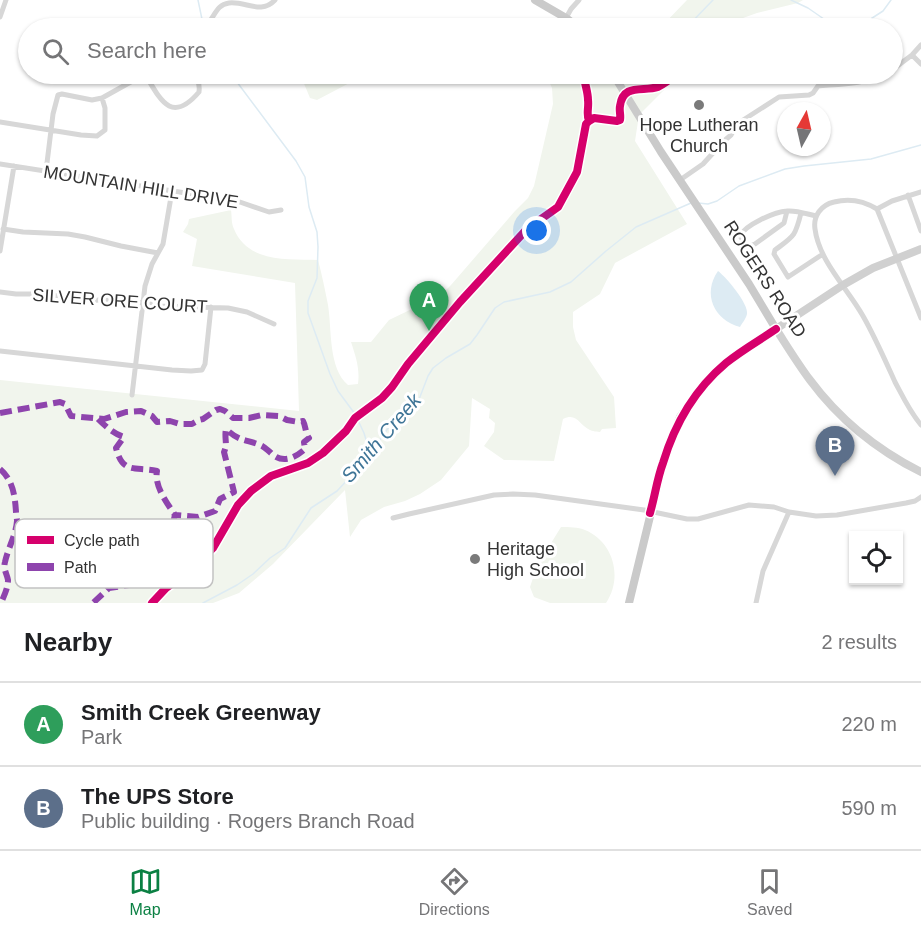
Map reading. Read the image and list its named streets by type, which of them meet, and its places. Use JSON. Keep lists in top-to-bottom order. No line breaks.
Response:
{"streets":{"main road":["ROGERS ROAD"],"street":["MOUNTAIN HILL DRIVE","SILVER ORE COURT"]},"water":["Smith Creek"],"places":["Hope Lutheran Church","Heritage High School"],"legend":["Cycle path","Path"],"north":"top","page":{"search":"Search here","pins":["A","B"],"heading":["Nearby","2 results"],"list":[{"mark":"A","name":"Smith Creek Greenway","note":"Park","value":"220 m"},{"mark":"B","name":"The UPS Store","note":"Public building · Rogers Branch Road","value":"590 m"}],"nav":["Map","Directions","Saved"]}}
